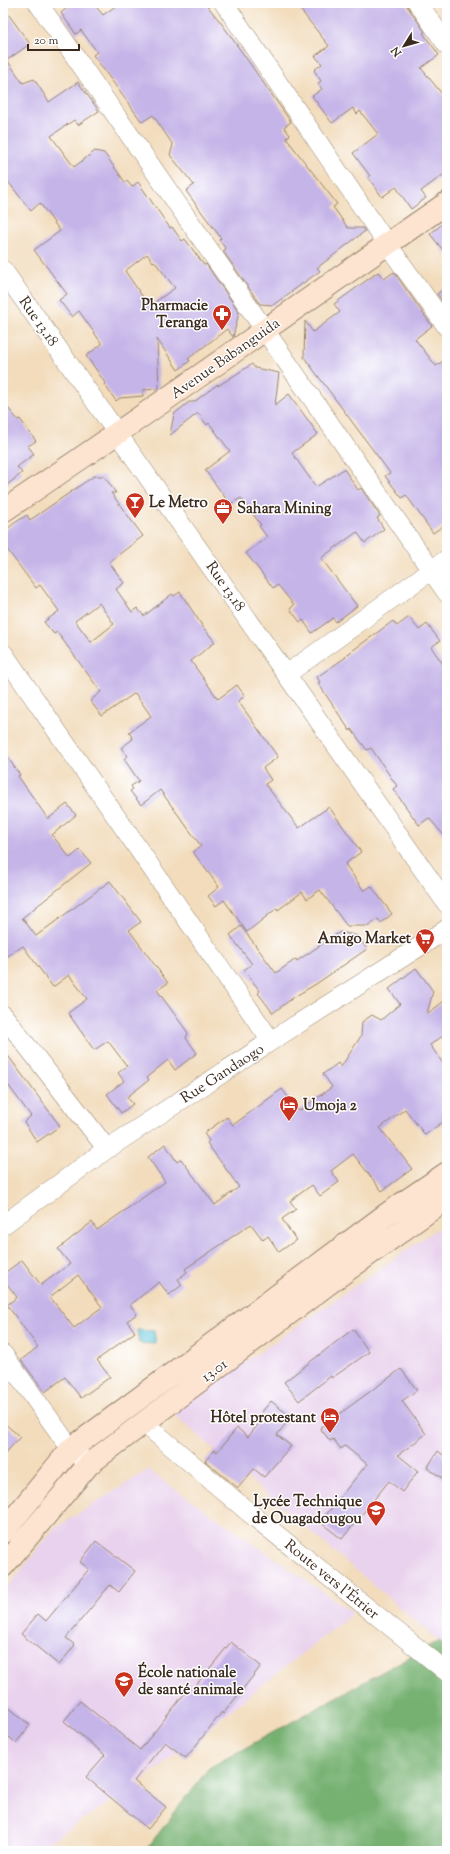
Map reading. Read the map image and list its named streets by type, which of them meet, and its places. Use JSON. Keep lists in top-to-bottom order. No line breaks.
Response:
{"streets":{"street":["Rue 13.18","Avenue Babanguida","Rue Gandaogo","13.01","Route vers l'Étrier"]},"crossings":[["Rue 13.18","Avenue Babanguida"],["13.01","Route vers l'Étrier"]],"places":{"pharmacy":["Pharmacie Teranga"],"bar":["Le Metro"],"office":["Sahara Mining"],"supermarket":["Amigo Market"],"hotel":["Umoja 2","Hôtel protestant"],"school or university":["Lycée Technique de Ouagadougou","École nationale de santé animale"]},"scale_bar":"20 m","north":"bottom left"}
